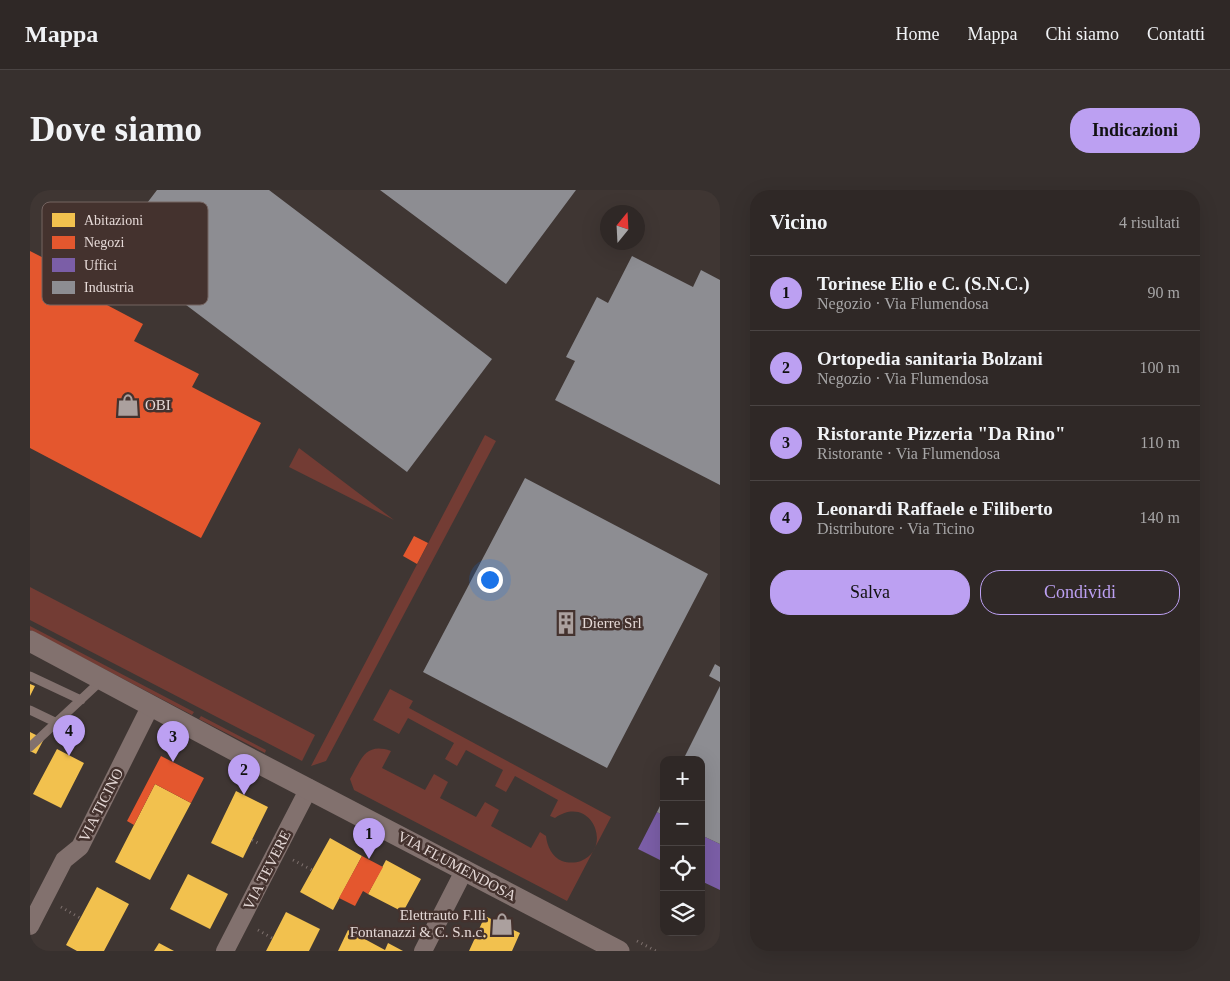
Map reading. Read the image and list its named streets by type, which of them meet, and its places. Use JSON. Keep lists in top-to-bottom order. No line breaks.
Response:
{"streets":{"street":["VIA TICINO","VIA FLUMENDOSA","VIA TEVERE"]},"crossings":[["VIA TICINO","VIA FLUMENDOSA"],["VIA FLUMENDOSA","VIA TEVERE"]],"places":{"shop":["OBI","Elettrauto F.lli Fontanazzi & C. S.n.c."],"building":["Dierre Srl"]},"legend":["Abitazioni","Negozi","Uffici","Industria"],"north":"top","page":{"header":"Mappa","nav":["Home","Mappa","Chi siamo","Contatti"],"buttons":["Indicazioni",["Salva","Condividi"]],"title":"Dove siamo","heading":["Vicino","4 risultati"],"list":[{"mark":"1","name":"Torinese Elio e C. (S.N.C.)","note":"Negozio · Via Flumendosa","value":"90 m"},{"mark":"2","name":"Ortopedia sanitaria Bolzani","note":"Negozio · Via Flumendosa","value":"100 m"},{"mark":"3","name":"Ristorante Pizzeria \"Da Rino\"","note":"Ristorante · Via Flumendosa","value":"110 m"},{"mark":"4","name":"Leonardi Raffaele e Filiberto","note":"Distributore · Via Ticino","value":"140 m"}],"pins":["4","3","2","1"],"map_buttons":["+","−"]}}
